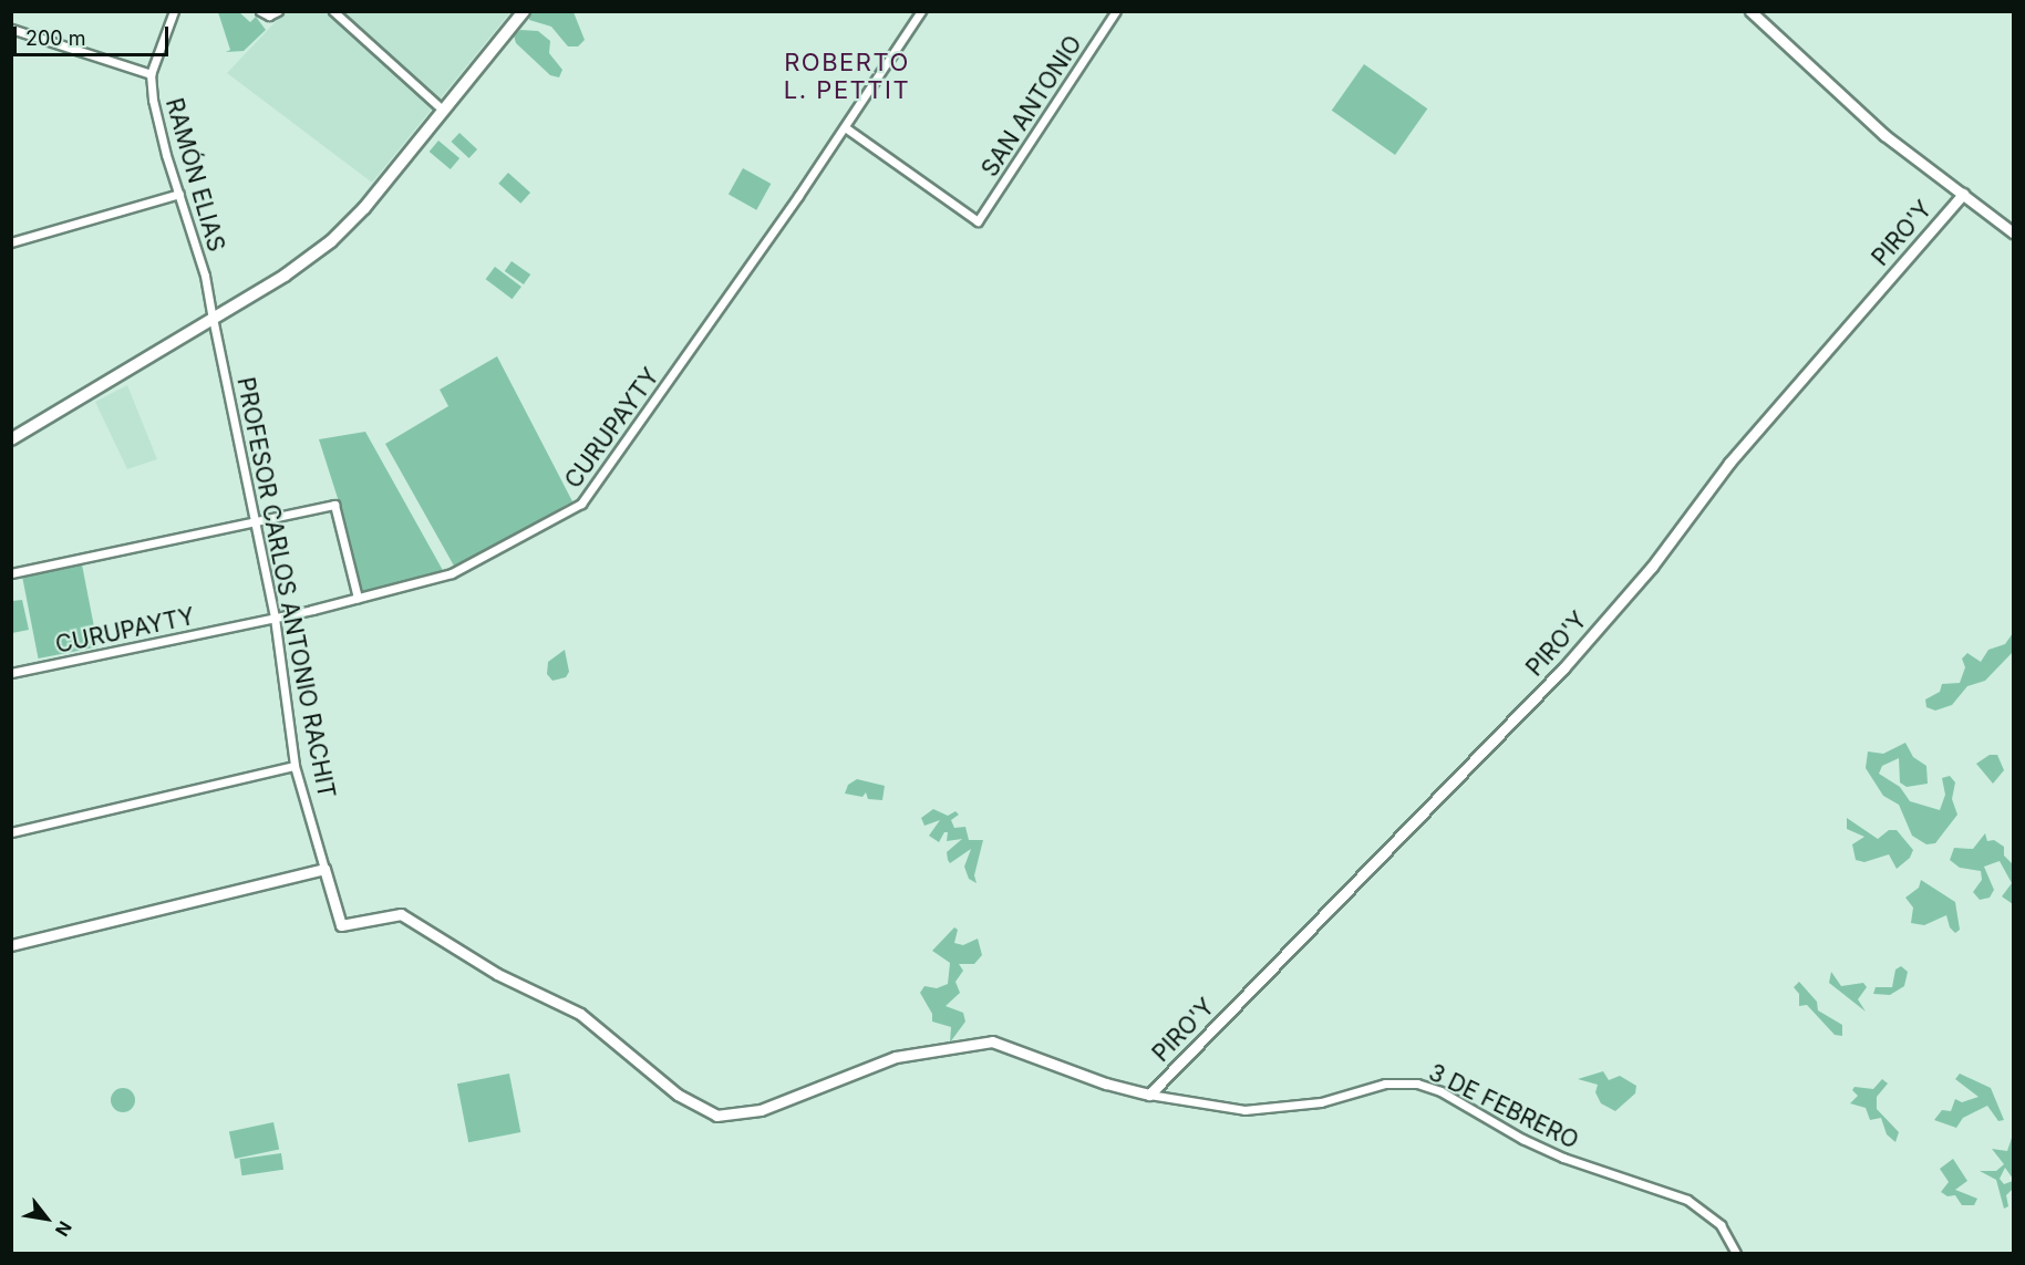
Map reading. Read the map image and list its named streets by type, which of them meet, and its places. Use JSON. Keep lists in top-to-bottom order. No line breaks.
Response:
{"streets":{"main road":["PIRO'Y","PROFESOR CARLOS ANTONIO RACHIT"],"street":["SAN ANTONIO","RAMÓN ELIAS","CURUPAYTY","3 DE FEBRERO"]},"crossings":[["SAN ANTONIO","CURUPAYTY"],["RAMÓN ELIAS","PROFESOR CARLOS ANTONIO RACHIT"],["PIRO'Y","PROFESOR CARLOS ANTONIO RACHIT"],["PIRO'Y","3 DE FEBRERO"],["CURUPAYTY","PROFESOR CARLOS ANTONIO RACHIT"],["PROFESOR CARLOS ANTONIO RACHIT","3 DE FEBRERO"]],"districts":["ROBERTO L. PETTIT"],"scale_bar":"200 m","north":"bottom right"}
